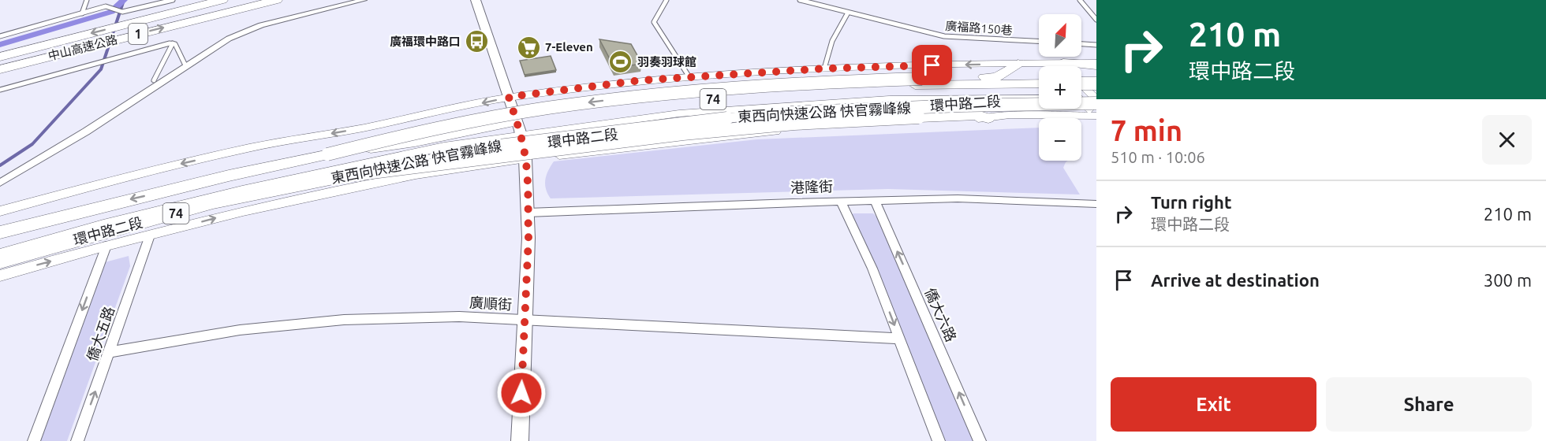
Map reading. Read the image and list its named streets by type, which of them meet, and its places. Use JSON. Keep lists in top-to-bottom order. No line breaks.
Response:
{"streets":{"highway":["1","中山高速公路","74","東西向快速公路 快官霧峰線"],"street":["環中路二段","港隆街","廣順街","僑大六路","僑大五路"],"lane":["廣福路150巷"]},"crossings":[["環中路二段","東西向快速公路 快官霧峰線"],["環中路二段","僑大五路"],["港隆街","僑大六路"],["廣順街","僑大五路"]],"places":{"bus stop":["廣福環中路口"],"supermarket":["7-Eleven"],"sports":["羽奏羽球館"]},"north":"top right","page":{"turn":["210 m","環中路二段"],"map_buttons":["+","−"],"heading":["7 min","510 m · 10:06"],"list":[{"name":"Turn right","note":"環中路二段","value":"210 m"},{"name":"Arrive at destination","value":"300 m"}],"buttons":["Exit","Share"]}}
